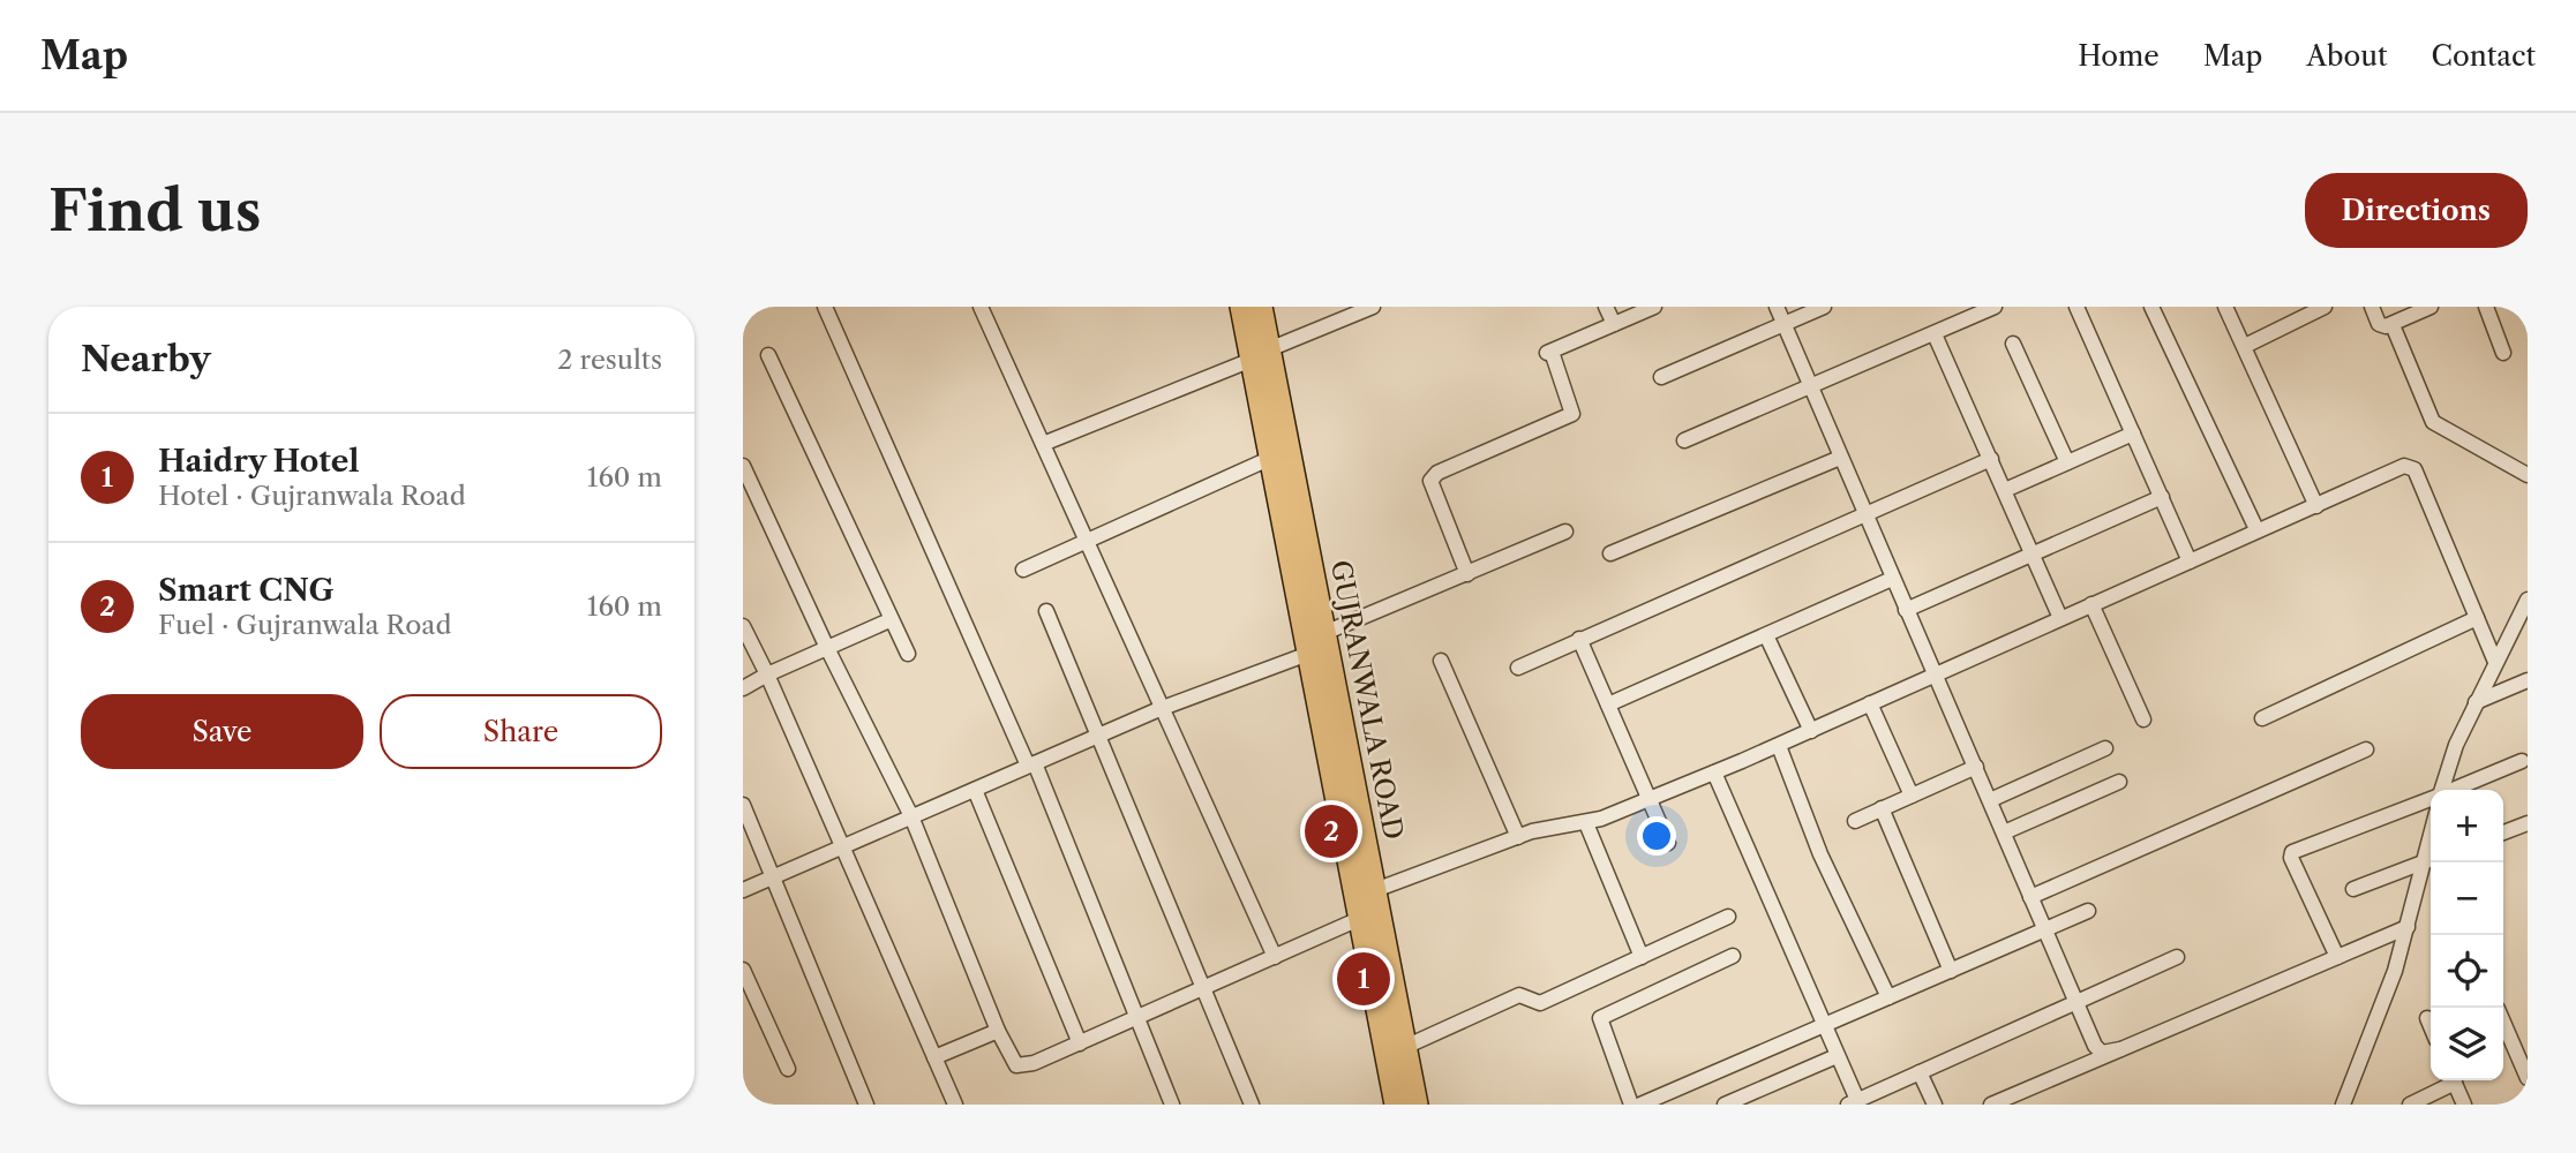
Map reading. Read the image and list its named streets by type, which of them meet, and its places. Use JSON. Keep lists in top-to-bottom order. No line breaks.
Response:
{"streets":{"highway":["GUJRANWALA ROAD"]},"page":{"header":"Map","nav":["Home","Map","About","Contact"],"buttons":["Directions",["Save","Share"]],"title":"Find us","heading":["Nearby","2 results"],"list":[{"mark":"1","name":"Haidry Hotel","note":"Hotel · Gujranwala Road","value":"160 m"},{"mark":"2","name":"Smart CNG","note":"Fuel · Gujranwala Road","value":"160 m"}],"map_buttons":["+","−"],"pins":["2","1"]}}
